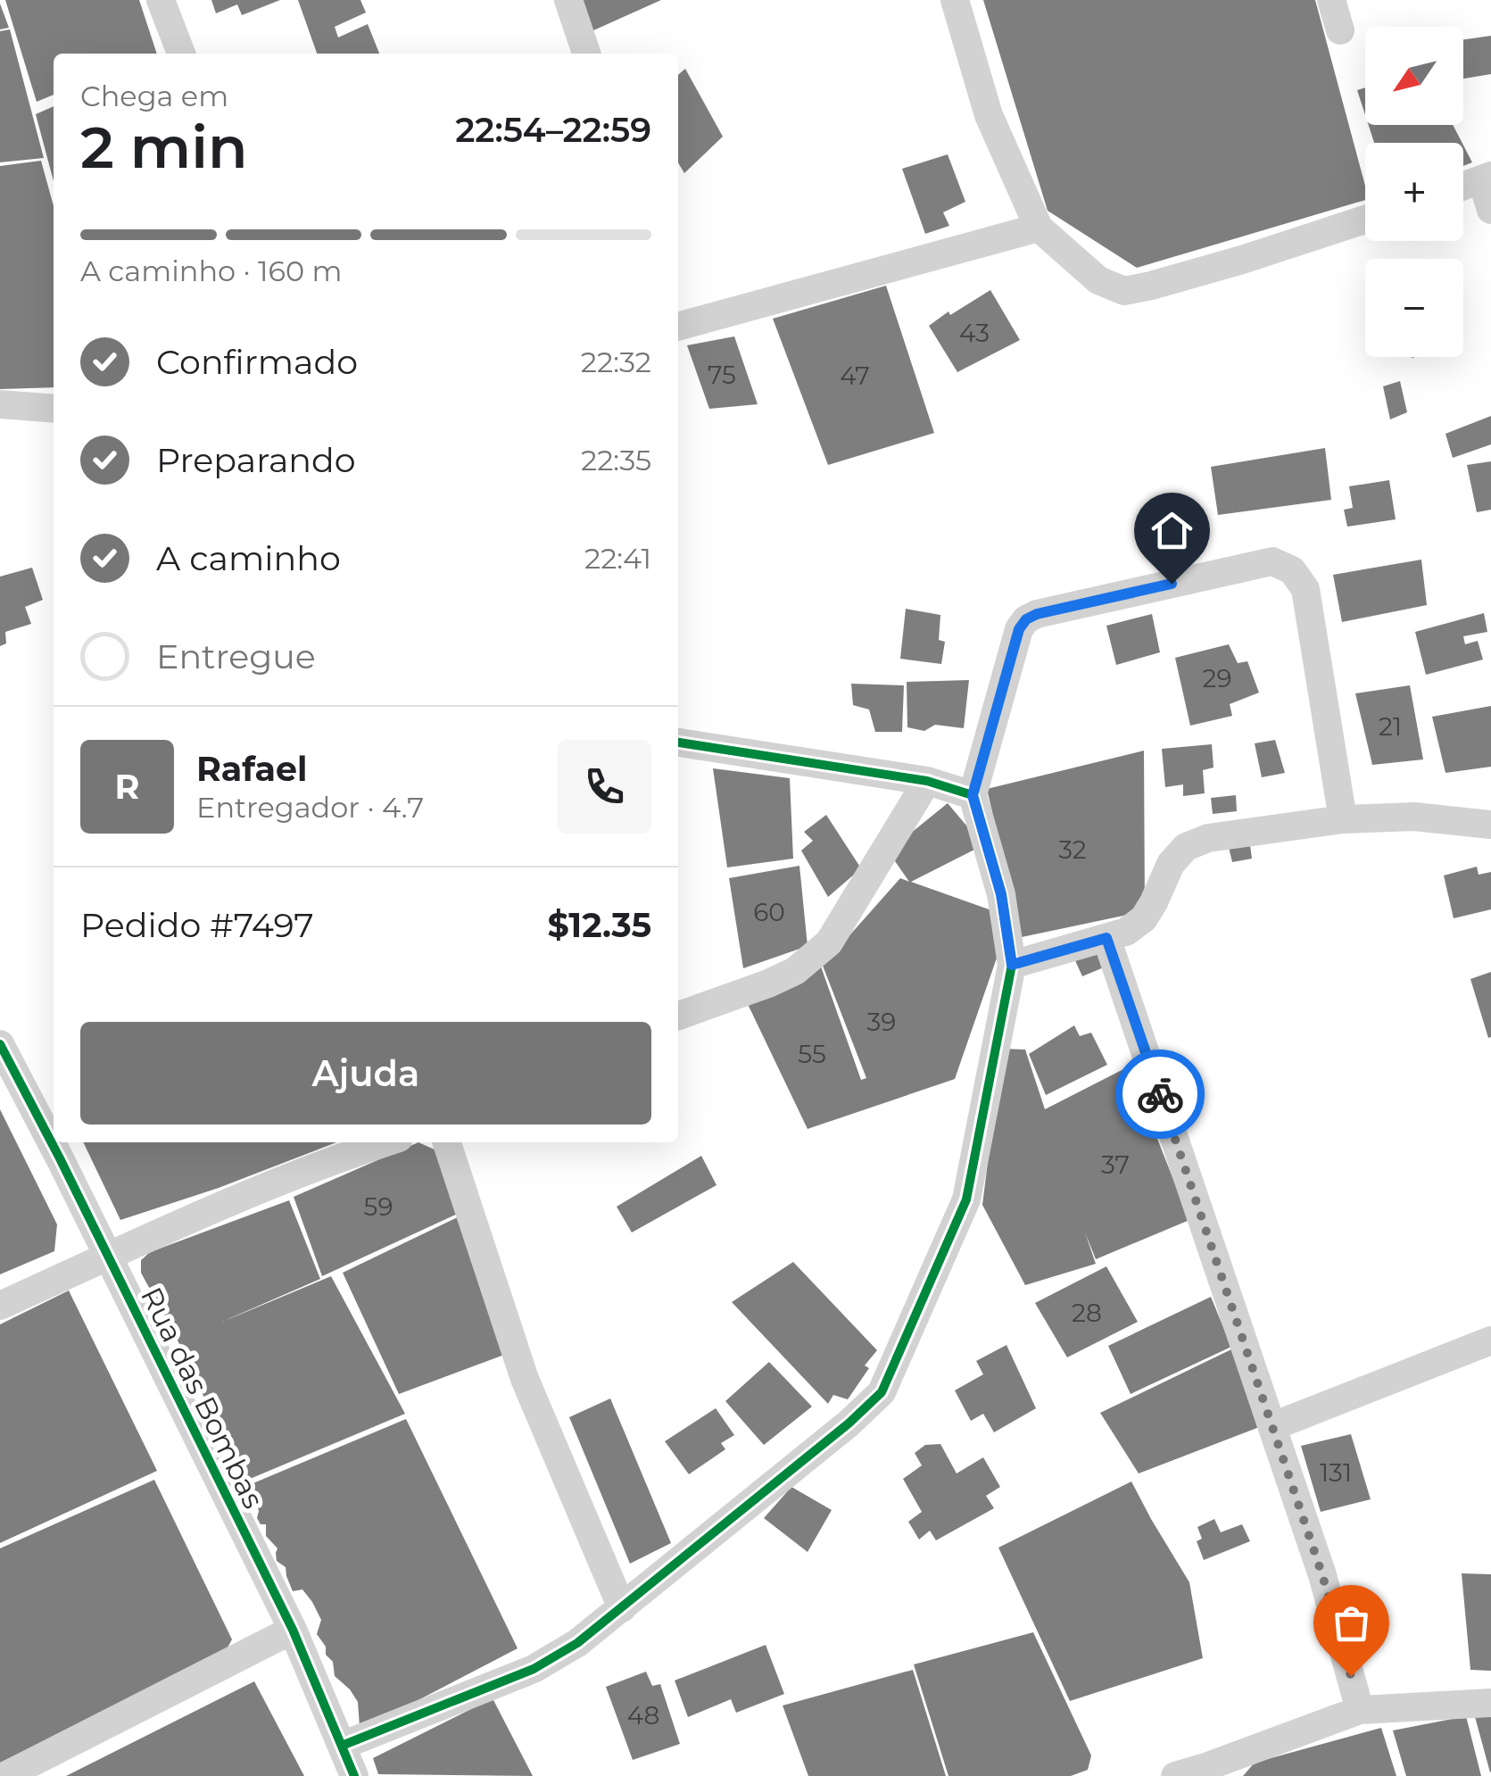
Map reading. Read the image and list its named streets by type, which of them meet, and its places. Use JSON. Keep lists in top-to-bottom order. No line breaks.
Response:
{"streets":{"street":["Rua das Bombas"]},"house_numbers":["43","75","47","29","21","32","60","39","55","37","59","28","131","48"],"north":"bottom left","page":{"map_buttons":["+","−"],"heading":["2 min","Chega em","22:54–22:59"],"panel":["Rafael","Entregador · 4.7","Pedido #7497","$12.35"],"bar":"A caminho · 160 m","list":[["Confirmado","22:32"],["Preparando","22:35"],["A caminho","22:41"],"Entregue"],"round":"R","buttons":"Ajuda"}}
